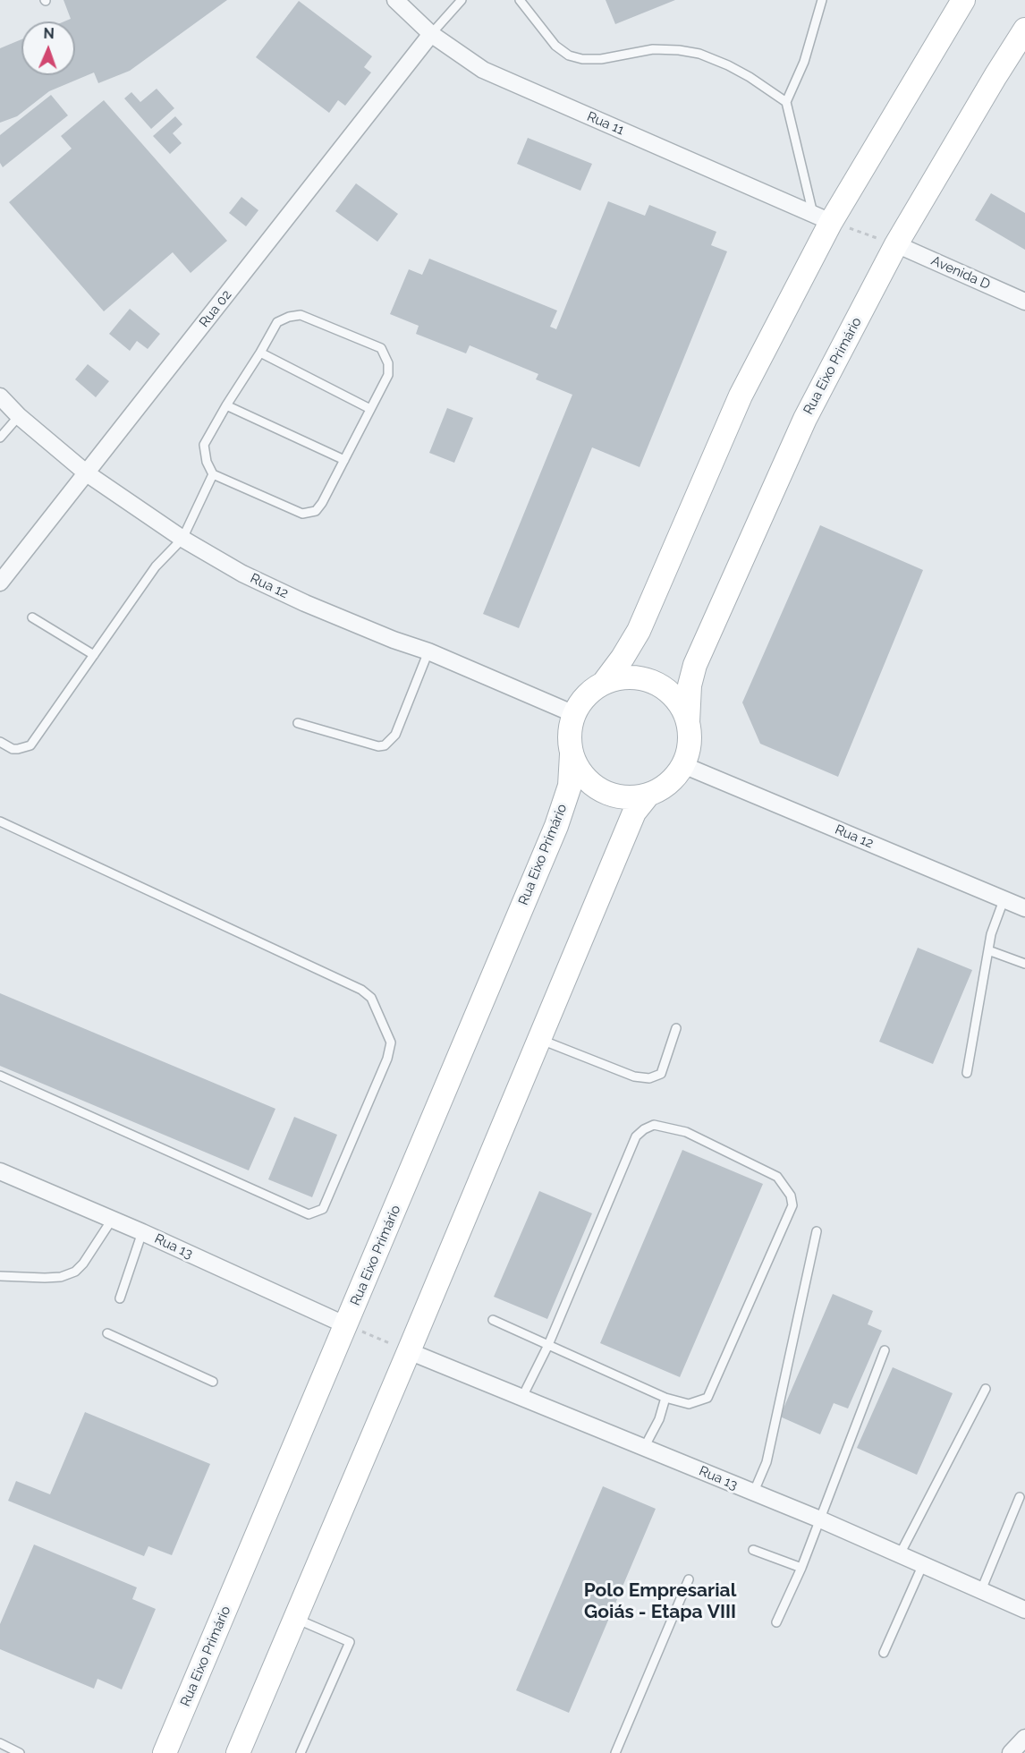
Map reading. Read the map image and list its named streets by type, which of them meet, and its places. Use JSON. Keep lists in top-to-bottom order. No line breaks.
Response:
{"streets":{"street":["Rua 11","Avenida D","Rua 02","Rua Eixo Primário","Rua 12","Rua 13"]},"crossings":[["Rua 11","Rua 02"],["Avenida D","Rua Eixo Primário"],["Rua 02","Rua 12"],["Rua Eixo Primário","Rua 12"],["Rua Eixo Primário","Rua 13"]],"districts":["Polo Empresarial Goiás - Etapa VIII"],"north":"top"}
